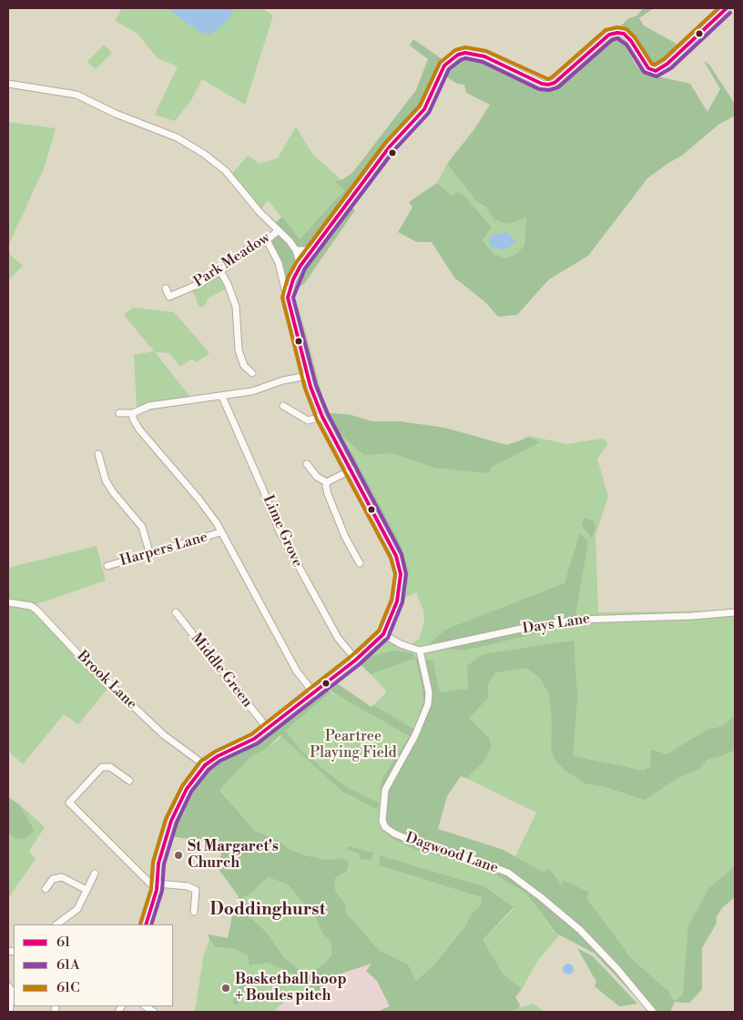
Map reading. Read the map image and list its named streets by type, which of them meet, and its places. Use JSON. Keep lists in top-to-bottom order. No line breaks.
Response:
{"streets":{"street":["Park Meadow","Lime Grove","Harpers Lane","Days Lane","Middle Green","Brook Lane","Dagwood Lane"]},"crossings":[["Days Lane","Dagwood Lane"]],"districts":["Doddinghurst"],"parks":["Peartree Playing Field"],"places":["St Margaret's Church","Basketball hoop + Boules pitch"],"lines":["transit line 61","transit line 61C","transit line 61A"],"legend":["61","61A","61C"]}
